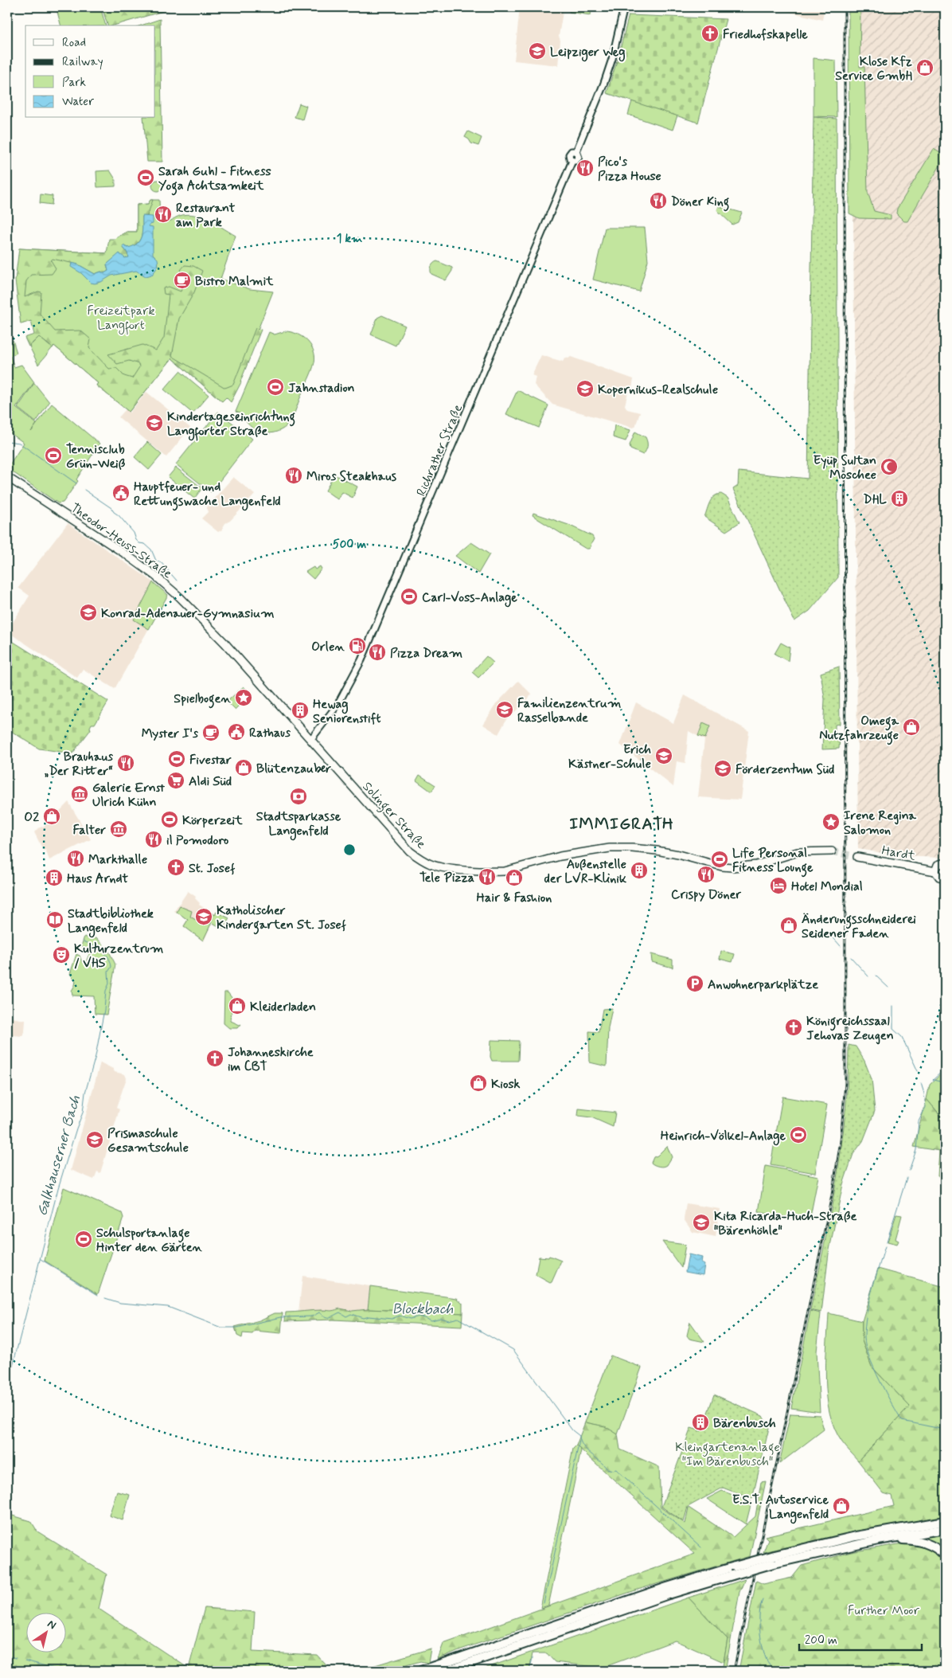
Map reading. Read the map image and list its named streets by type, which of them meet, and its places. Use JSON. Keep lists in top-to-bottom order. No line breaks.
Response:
{"streets":{"main road":["Theodor-Heuss-Straße","Solinger Straße","Hardt"],"street":["Richrather Straße"]},"crossings":[["Richrather Straße","Theodor-Heuss-Straße"],["Richrather Straße","Solinger Straße"],["Theodor-Heuss-Straße","Solinger Straße"]],"districts":["IMMIGRATH"],"water":["Galkhauserner Bach","Blockbach"],"parks":["Freizeitpark Langfort","Kleingartenanlage \"Im Bärenbusch\"","Further Moor"],"places":{"church":["Friedhofskapelle","St. Josef","Königreichssaal Jehovas Zeugen","Johanneskirche im CBT"],"school or university":["Leipziger Weg","Kopernikus-Realschule","Kindertageseinrichtung Langforter Straße","Konrad-Adenauer-Gymnasium","Familienzentrum Rasselbande","Erich Kästner-Schule","Förderzentum Süd","Katholischer Kindergarten St. Josef","Prismaschule Gesamtschule","Kita Ricarda-Huch-Straße \"Bärenhöhle\""],"shop":["Klose Kfz Service GmbH","Omega Nutzfahrzeuge","Blütenzauber","O2","Hair & Fashion","Änderungsschneiderei Seidener Faden","Kleiderladen","Kiosk","E.S.T. Autoservice Langenfeld"],"restaurant":["Pico's Pizza House","Döner King","Restaurant am Park","Miros Steakhaus","Pizza Dream","Brauhaus „Der Ritter“","il Pomodoro","Markthalle","Crispy Döner","Tele Pizza"],"sports":["Sarah Guhl - Fitness Yoga Achtsamkeit","Jahnstadion","Tennisclub Grün-Weiß","Carl-Voss-Anlage","Fivestar","Körperzeit","Life Personal Fitness Lounge","Heinrich-Völkel-Anlage","Schulsportanlage Hinter den Gärten"],"cafe":["Bistro Malmit","Myster I's"],"mosque":["Eyüp Sultan Moschee"],"public building":["Hauptfeuer- und Rettungswache Langenfeld","Rathaus"],"building":["DHL","Hewag Seniorenstift","Außenstelle der LVR-Klinik","Haus Arndt","Bärenbusch"],"fuel station":["Orlen"],"place":["Spielbogen","Irene Regina Salomon"],"supermarket":["Aldi Süd"],"museum":["Galerie Ernst Ulrich Kühn","Falter"],"bank":["Stadtsparkasse Langenfeld"],"hotel":["Hotel Mondial"],"library":["Stadtbibliothek Langenfeld"],"theatre":["Kulturzentrum / VHS"],"parking":["Anwohnerparkplätze"]},"legend":["Road","Railway","Park","Water"],"scale_bar":"200 m","north":"top right","rings":["1 km","500 m"]}
